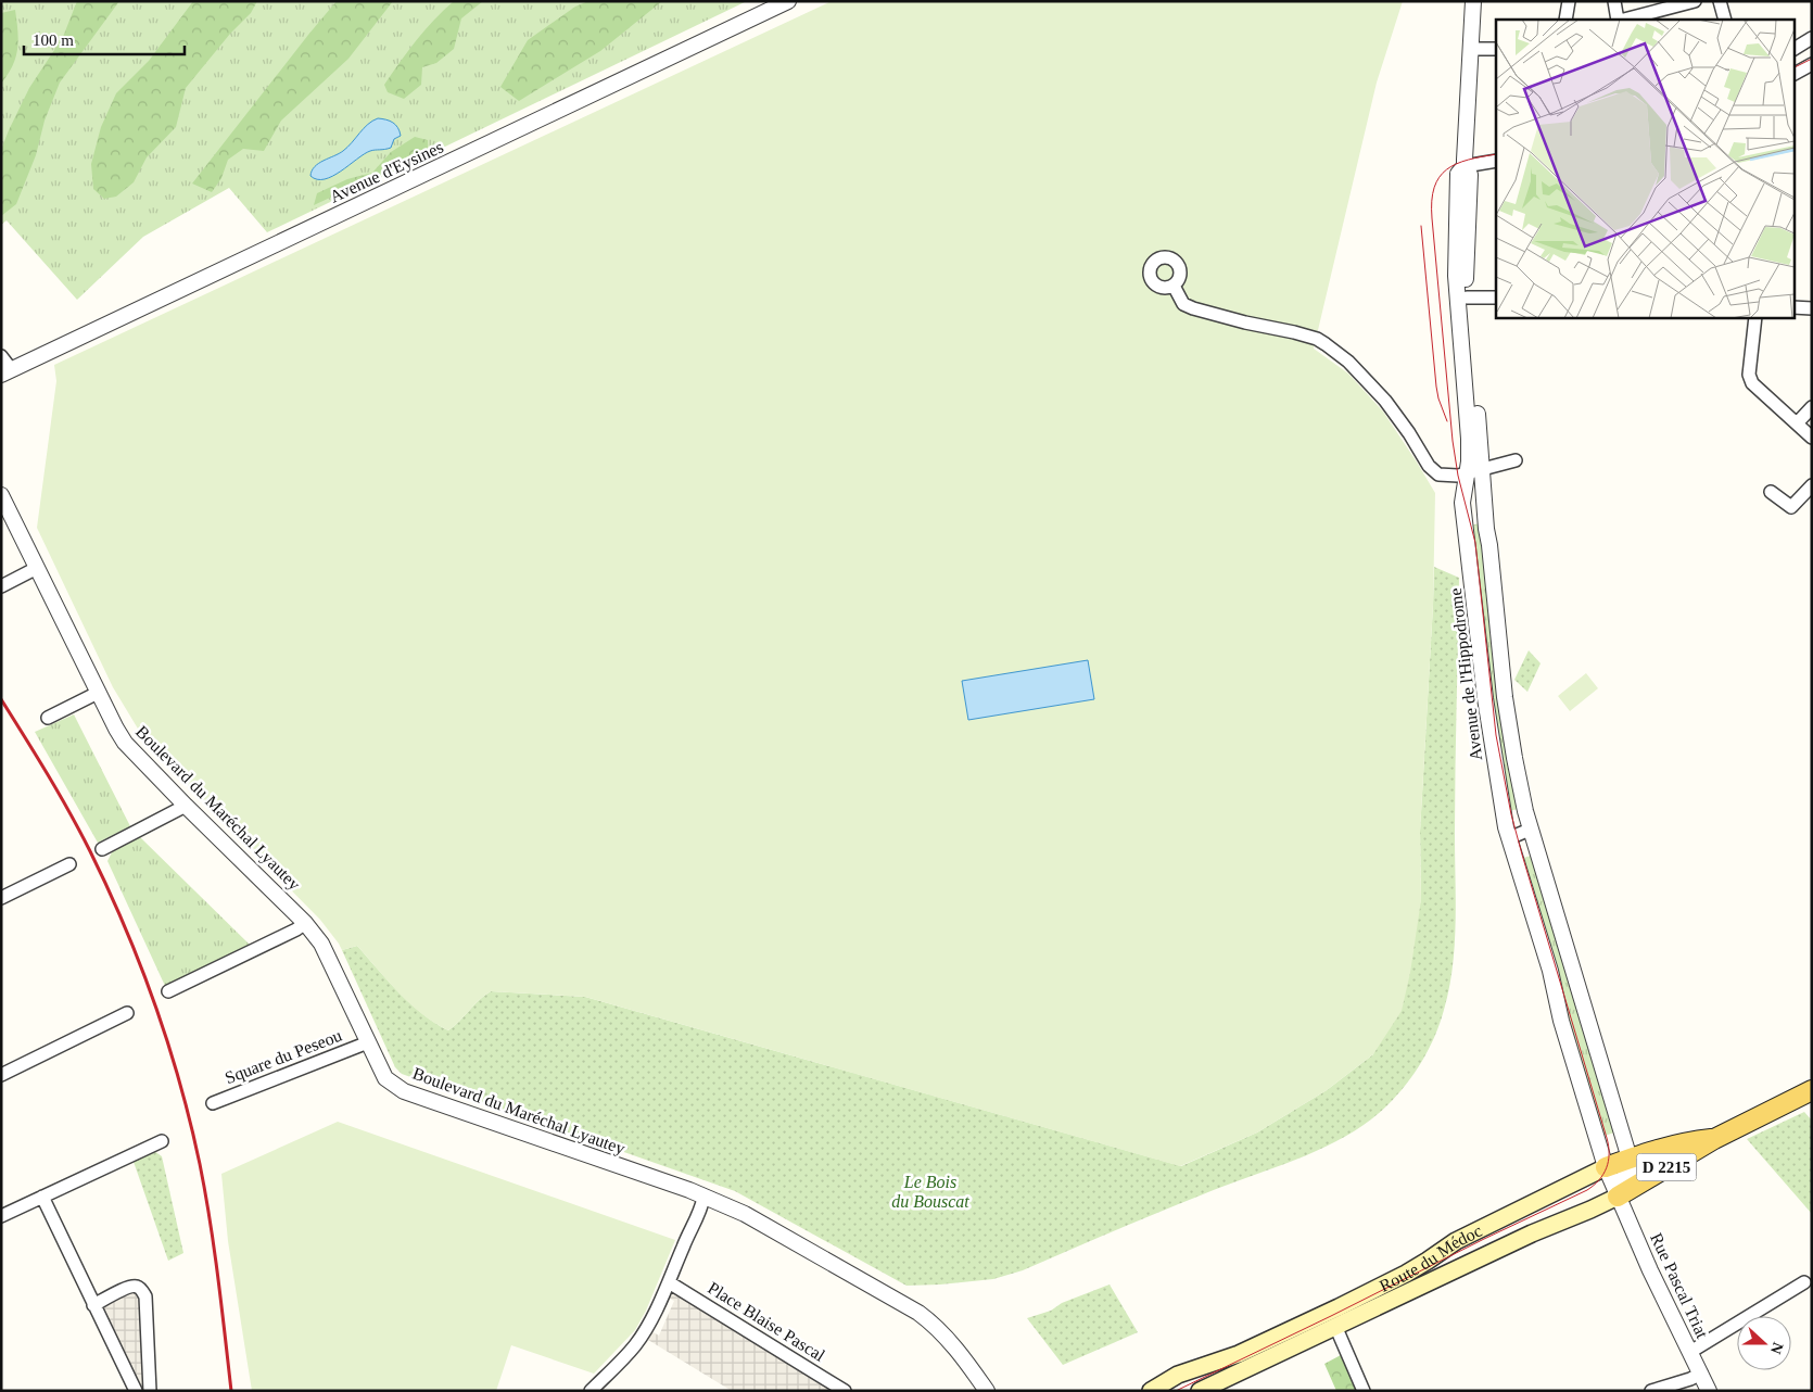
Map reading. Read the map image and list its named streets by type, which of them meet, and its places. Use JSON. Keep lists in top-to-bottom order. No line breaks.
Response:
{"streets":{"main road":["D 2215","Route du Médoc"],"street":["Avenue d'Eysines","Avenue de l'Hippodrome","Boulevard du Maréchal Lyautey","Square du Peseou","Rue Pascal Triat","Place Blaise Pascal"]},"crossings":[["Avenue de l'Hippodrome","Route du Médoc"],["Avenue de l'Hippodrome","Rue Pascal Triat"],["Boulevard du Maréchal Lyautey","Square du Peseou"],["Route du Médoc","Rue Pascal Triat"]],"parks":["Le Bois du Bouscat"],"scale_bar":"100 m","north":"right"}
